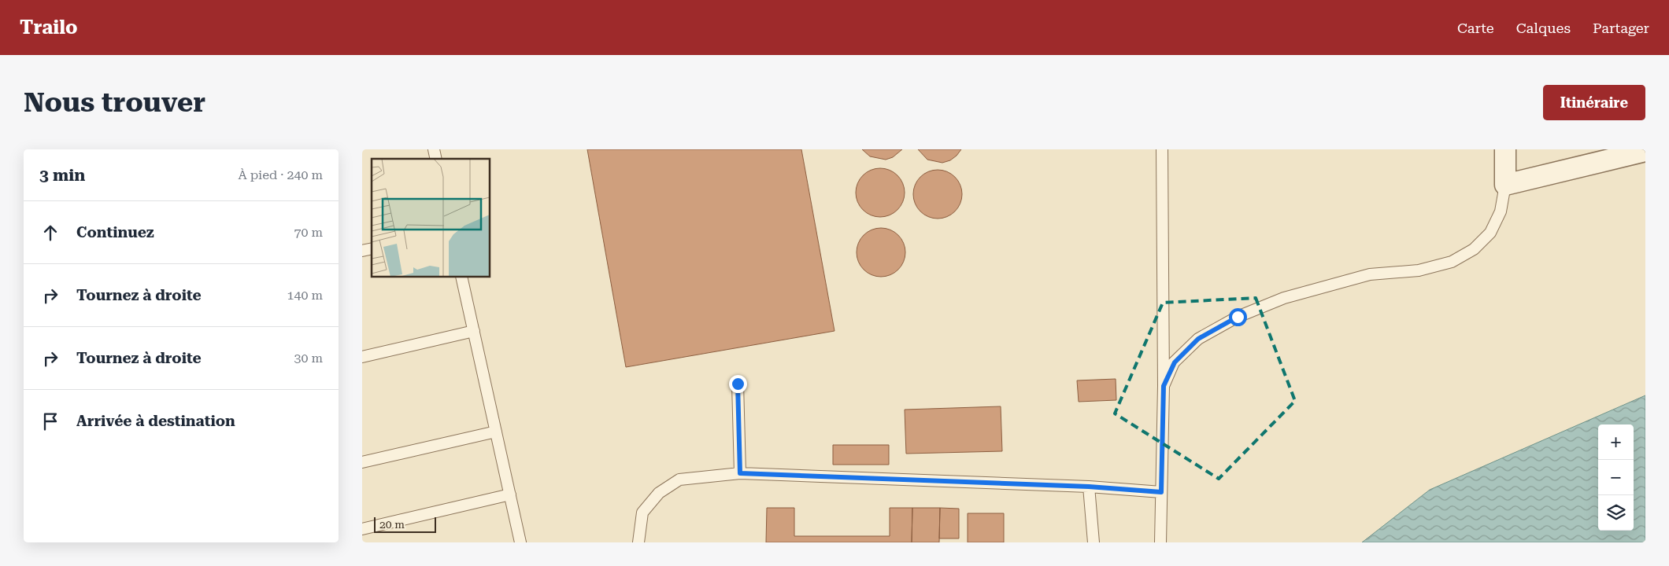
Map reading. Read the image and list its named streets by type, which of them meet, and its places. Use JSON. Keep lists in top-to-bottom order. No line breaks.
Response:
{"scale_bar":"20 m","page":{"header":"Trailo","nav":["Carte","Calques","Partager"],"buttons":"Itinéraire","title":"Nous trouver","heading":["3 min","À pied · 240 m"],"list":[["Continuez","70 m"],["Tournez à droite","140 m"],["Tournez à droite","30 m"],"Arrivée à destination"],"map_buttons":["+","−"],"scale":"20 m"}}
